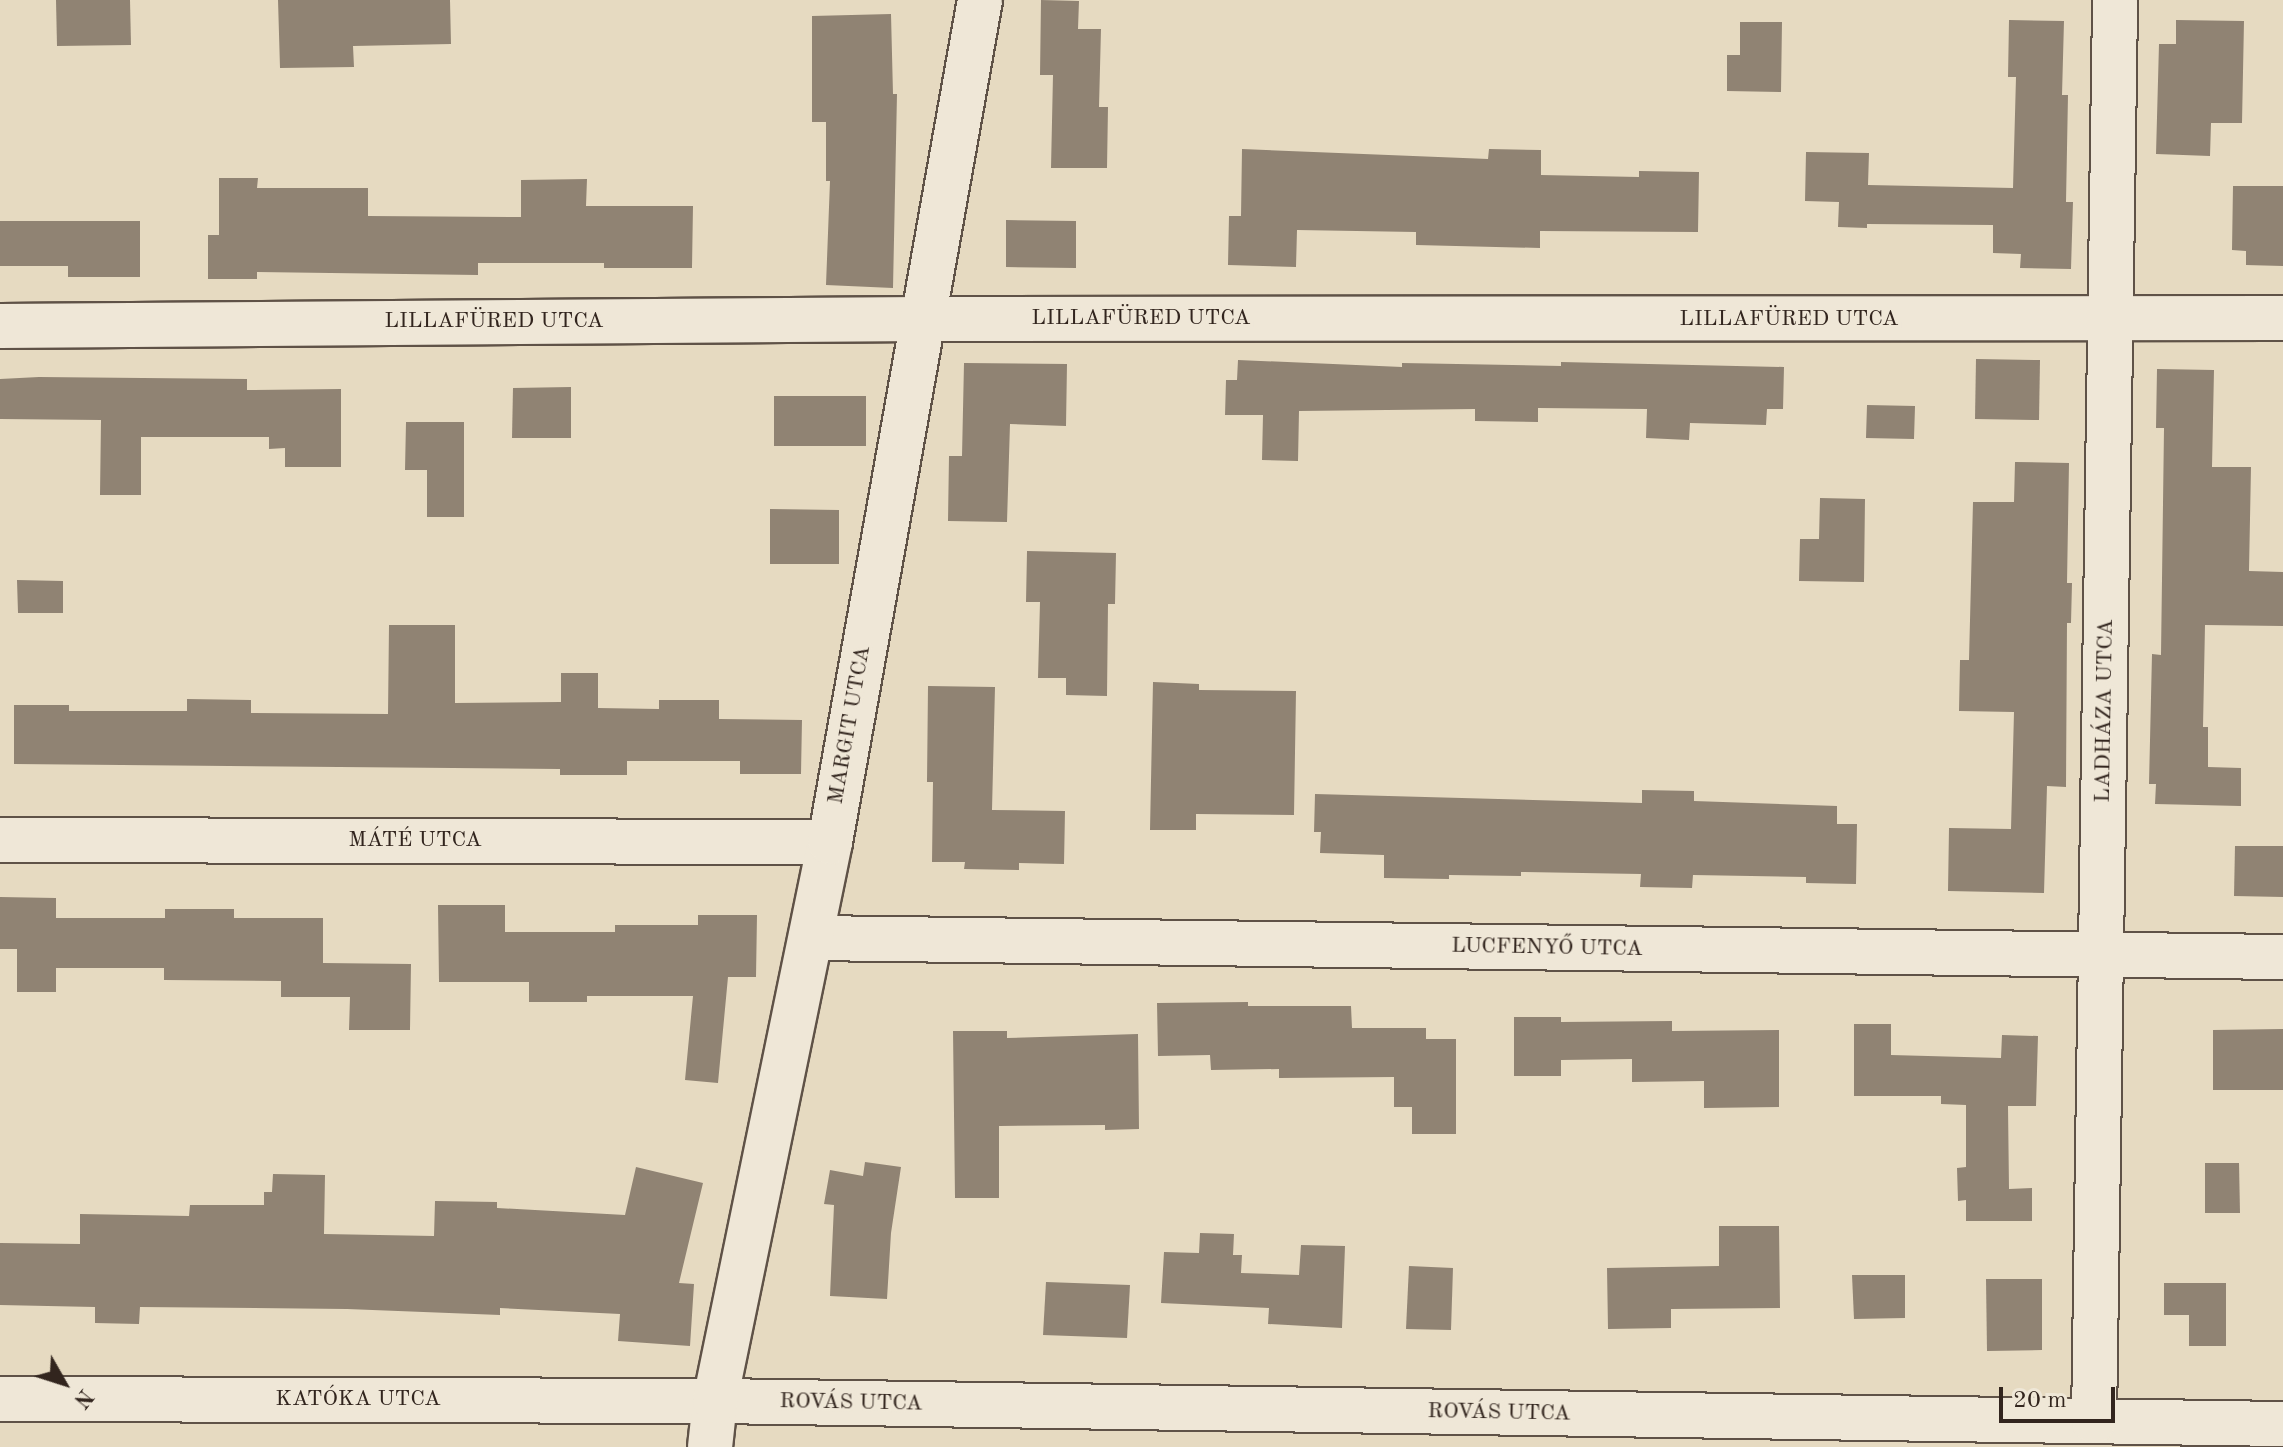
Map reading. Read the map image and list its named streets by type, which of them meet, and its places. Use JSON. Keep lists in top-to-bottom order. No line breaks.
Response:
{"streets":{"street":["LILLAFÜRED UTCA","LADHÁZA UTCA","MARGIT UTCA","MÁTÉ UTCA","LUCFENYŐ UTCA","KATÓKA UTCA","ROVÁS UTCA"]},"crossings":[["LILLAFÜRED UTCA","LADHÁZA UTCA"],["LILLAFÜRED UTCA","MARGIT UTCA"],["LADHÁZA UTCA","LUCFENYŐ UTCA"],["LADHÁZA UTCA","ROVÁS UTCA"],["MARGIT UTCA","MÁTÉ UTCA"],["MARGIT UTCA","LUCFENYŐ UTCA"],["MARGIT UTCA","KATÓKA UTCA"],["MARGIT UTCA","ROVÁS UTCA"],["KATÓKA UTCA","ROVÁS UTCA"]],"scale_bar":"20 m","north":"bottom right"}
